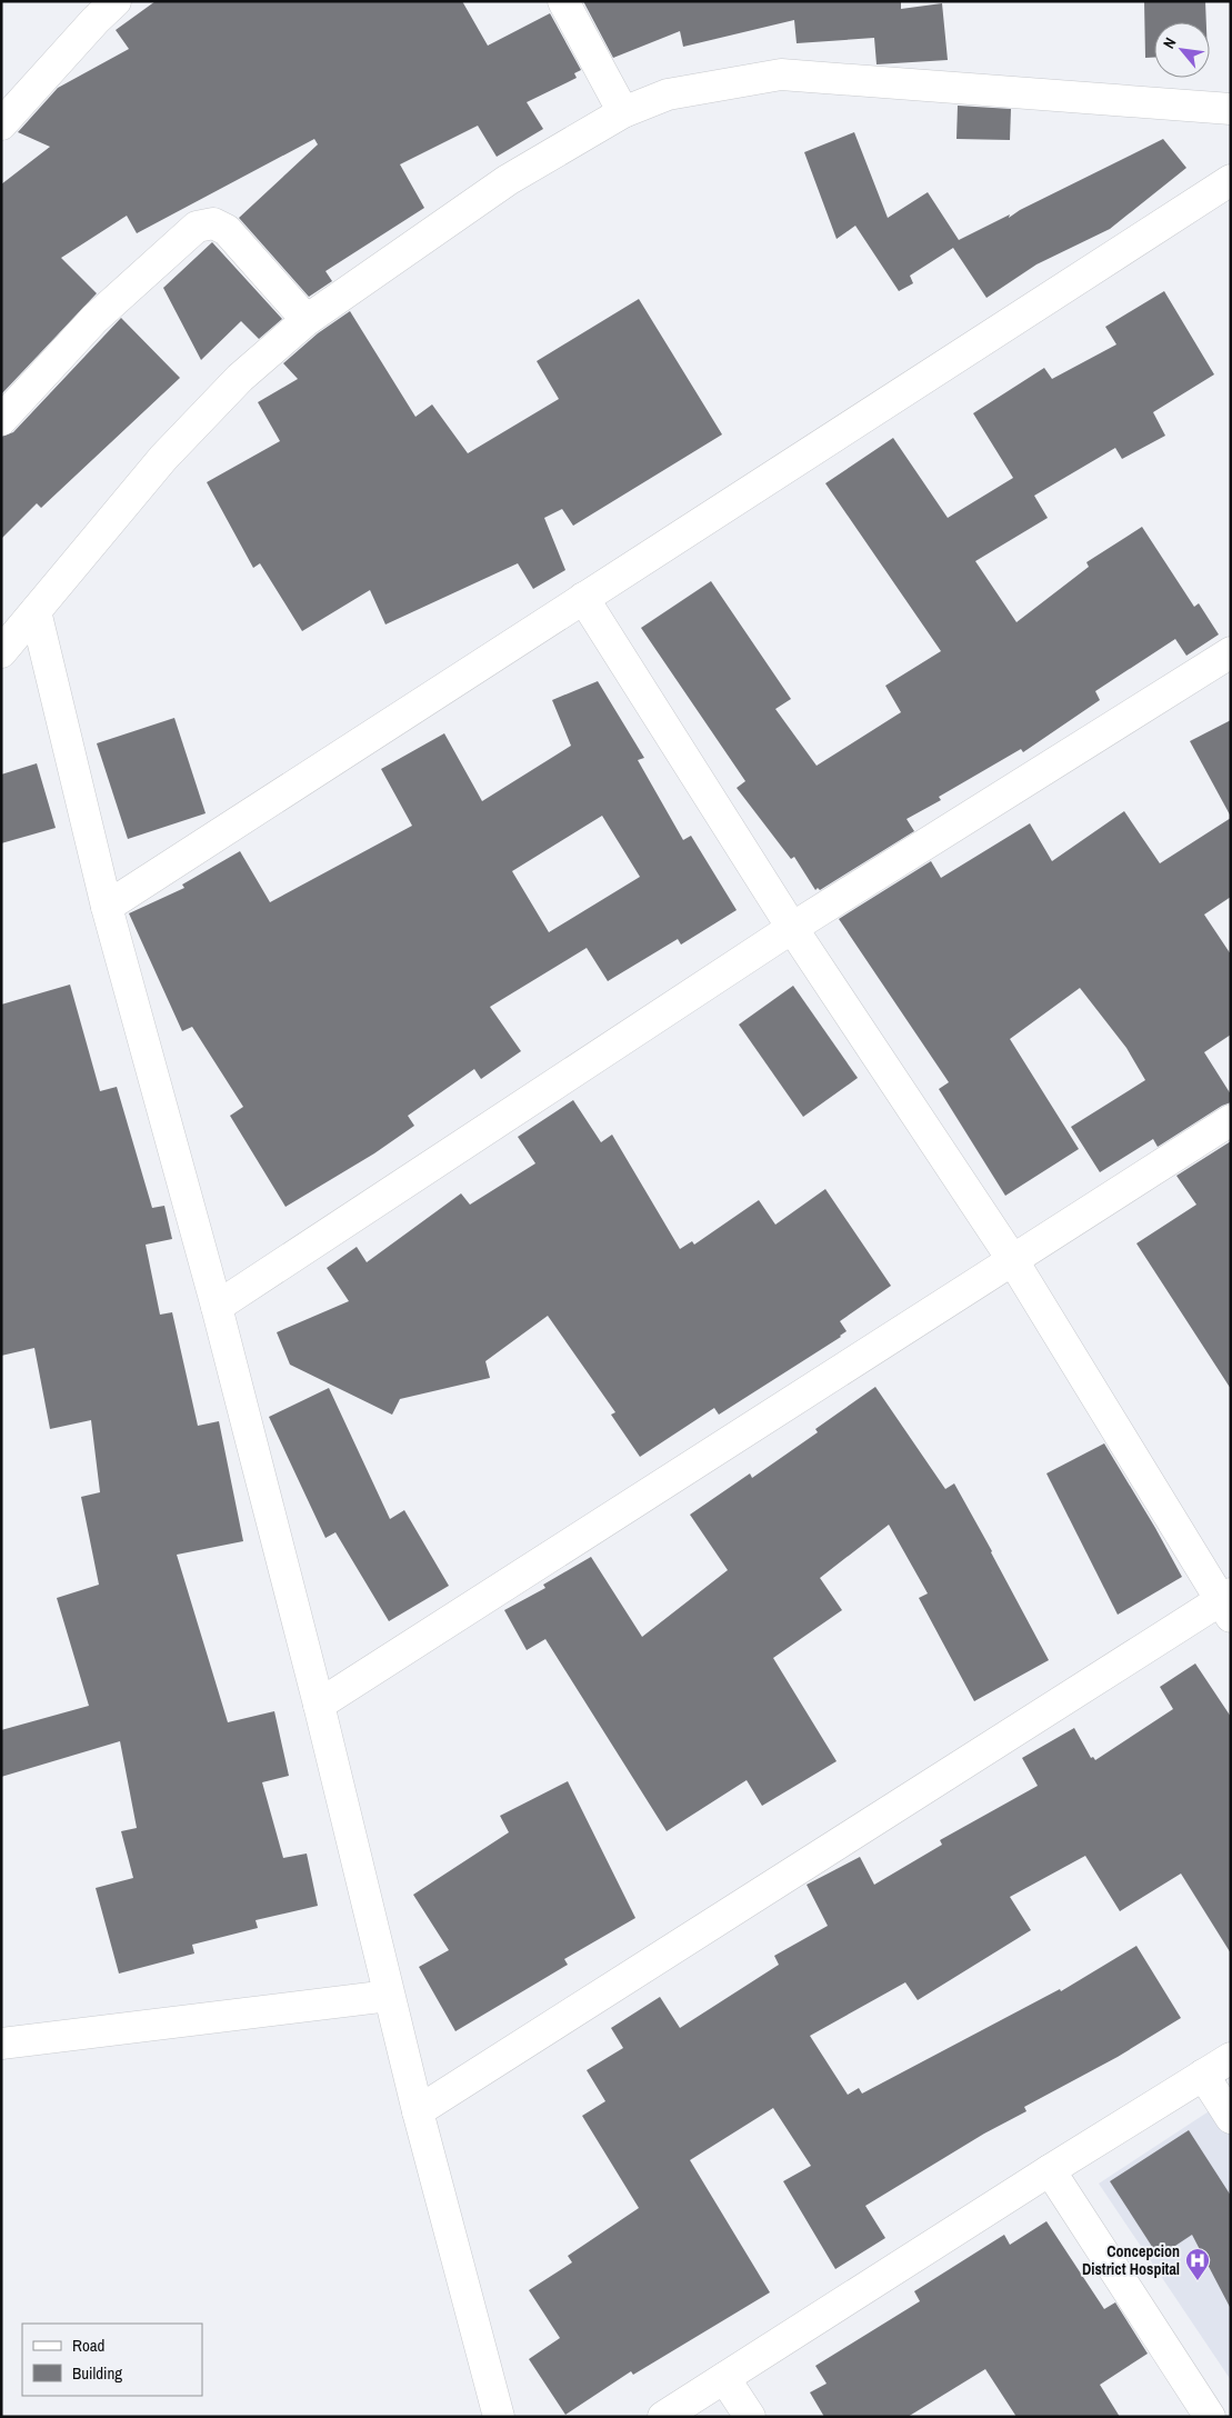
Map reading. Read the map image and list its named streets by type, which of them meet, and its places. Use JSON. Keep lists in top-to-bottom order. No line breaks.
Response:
{"places":{"hospital":["Concepcion District Hospital"]},"legend":["Road","Building"],"north":"top left"}
